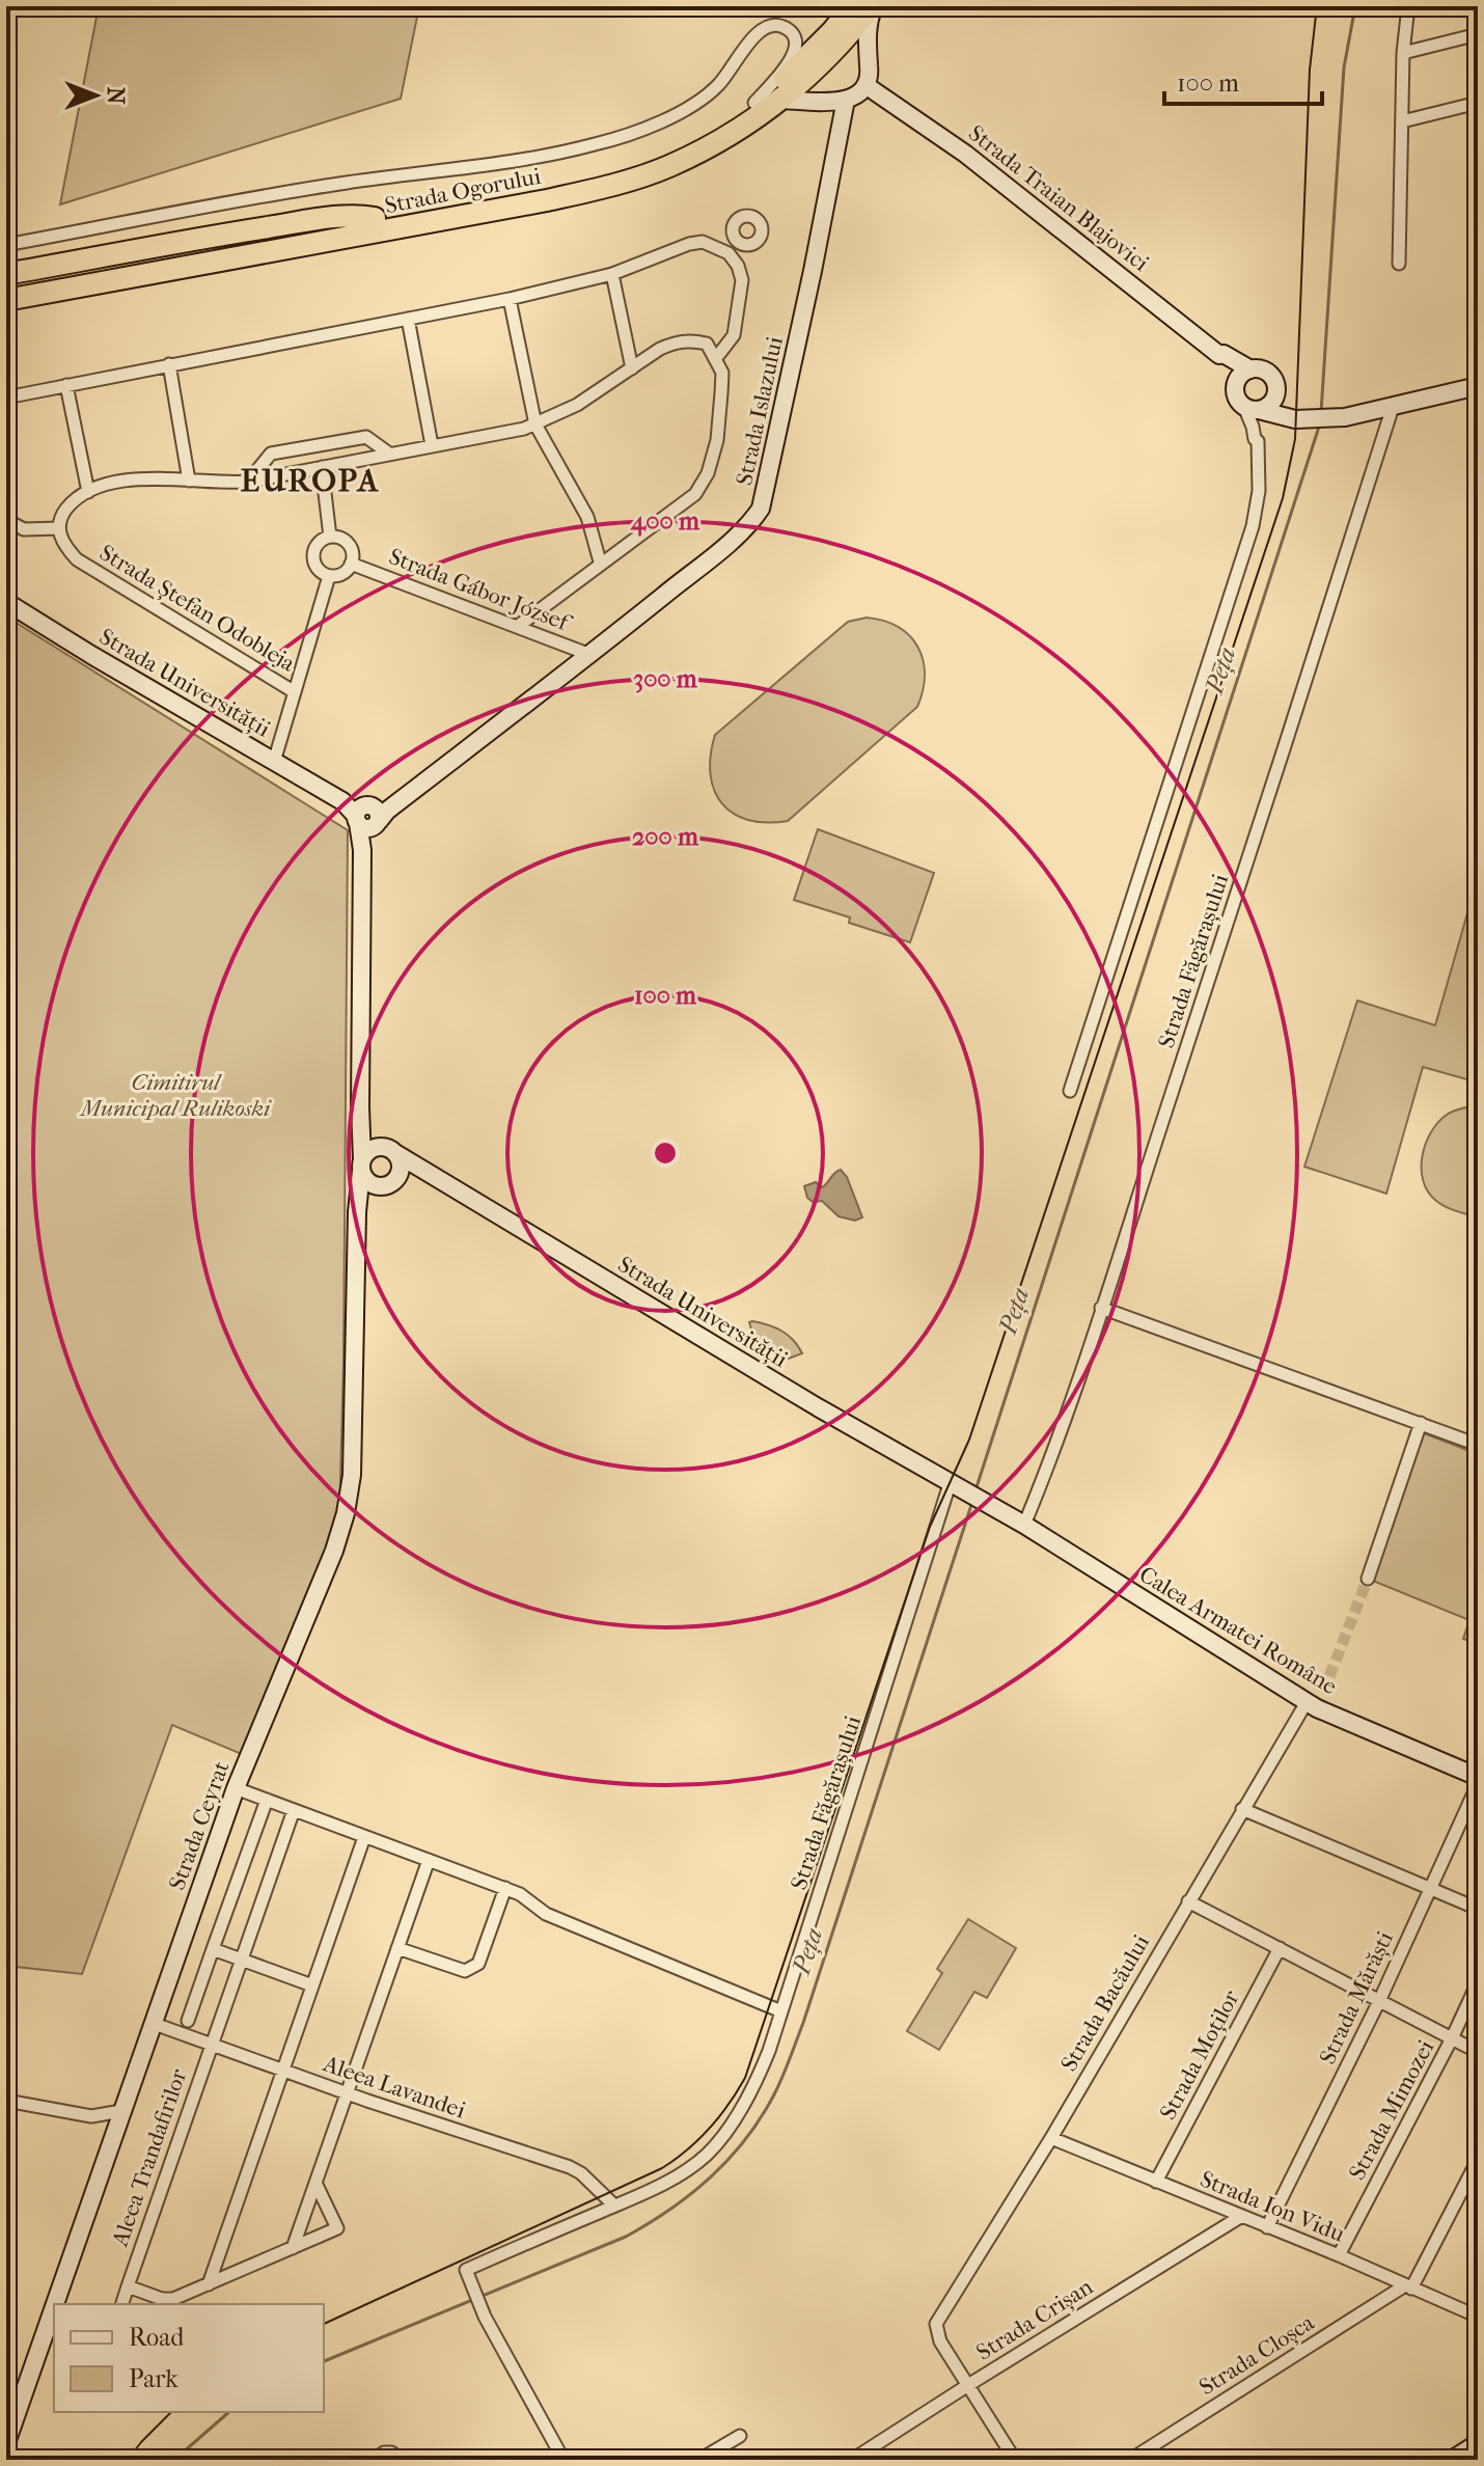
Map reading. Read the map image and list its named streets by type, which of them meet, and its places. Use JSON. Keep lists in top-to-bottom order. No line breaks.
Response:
{"streets":{"highway":["Strada Ogorului"],"street":["Strada Traian Blajovici","Strada Islazului","Strada Gábor József","Strada Ștefan Odobleja","Strada Universității","Strada Făgărașului","Calea Armatei Române","Strada Ceyrat","Strada Mărăști","Strada Bacăului","Strada Moților","Aleea Lavandei","Strada Mimozei","Aleea Trandafirilor","Strada Ion Vidu","Strada Crișan","Strada Cloșca"]},"crossings":[["Strada Islazului","Strada Gábor József"],["Strada Islazului","Strada Universității"],["Strada Universității","Strada Făgărașului"],["Strada Universității","Calea Armatei Române"],["Strada Universității","Strada Ceyrat"],["Strada Făgărașului","Calea Armatei Române"],["Strada Făgărașului","Aleea Lavandei"],["Calea Armatei Române","Strada Bacăului"],["Strada Ceyrat","Aleea Lavandei"],["Strada Mărăști","Strada Ion Vidu"],["Strada Bacăului","Strada Ion Vidu"],["Strada Bacăului","Strada Crișan"],["Strada Moților","Strada Ion Vidu"],["Aleea Lavandei","Aleea Trandafirilor"],["Strada Mimozei","Strada Ion Vidu"],["Strada Ion Vidu","Strada Crișan"],["Strada Ion Vidu","Strada Cloșca"]],"districts":["EUROPA"],"water":["Peța"],"parks":["Cimitirul Municipal Rulikoski"],"legend":["Road","Park"],"scale_bar":"100 m","north":"right","rings":["400 m","300 m","200 m","100 m"]}
